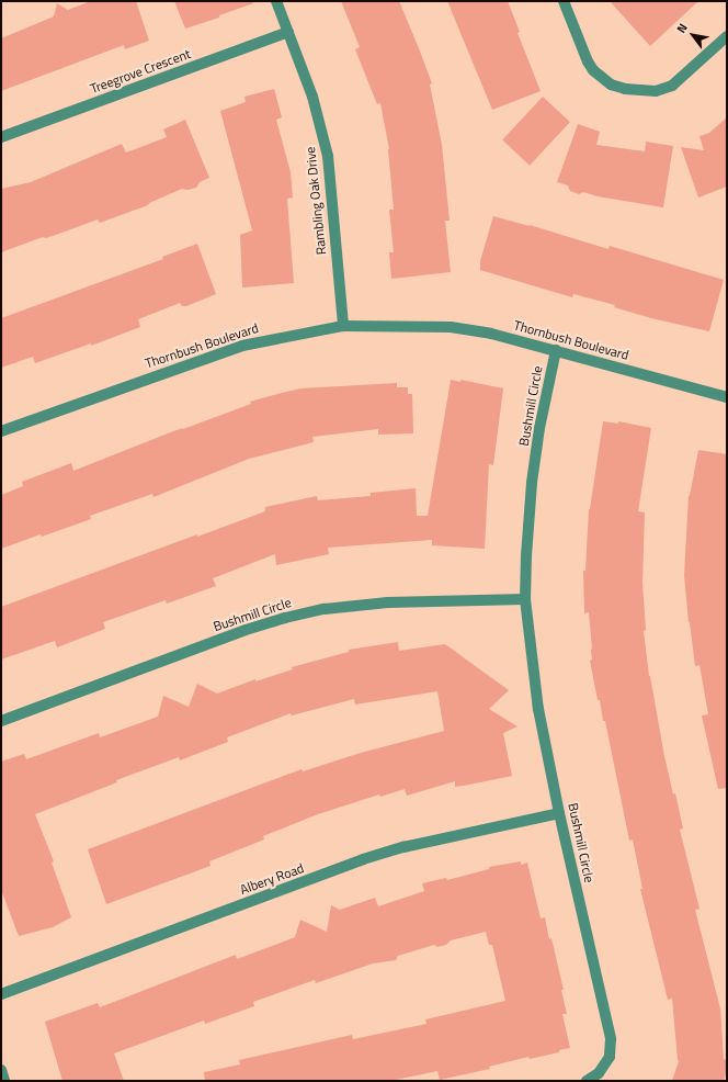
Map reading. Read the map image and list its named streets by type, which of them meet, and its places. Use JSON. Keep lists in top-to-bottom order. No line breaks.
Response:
{"streets":{"street":["Treegrove Crescent","Rambling Oak Drive","Thornbush Boulevard","Bushmill Circle","Albery Road"]},"crossings":[["Treegrove Crescent","Rambling Oak Drive"],["Rambling Oak Drive","Thornbush Boulevard"],["Thornbush Boulevard","Bushmill Circle"],["Bushmill Circle","Albery Road"]],"north":"top left"}
